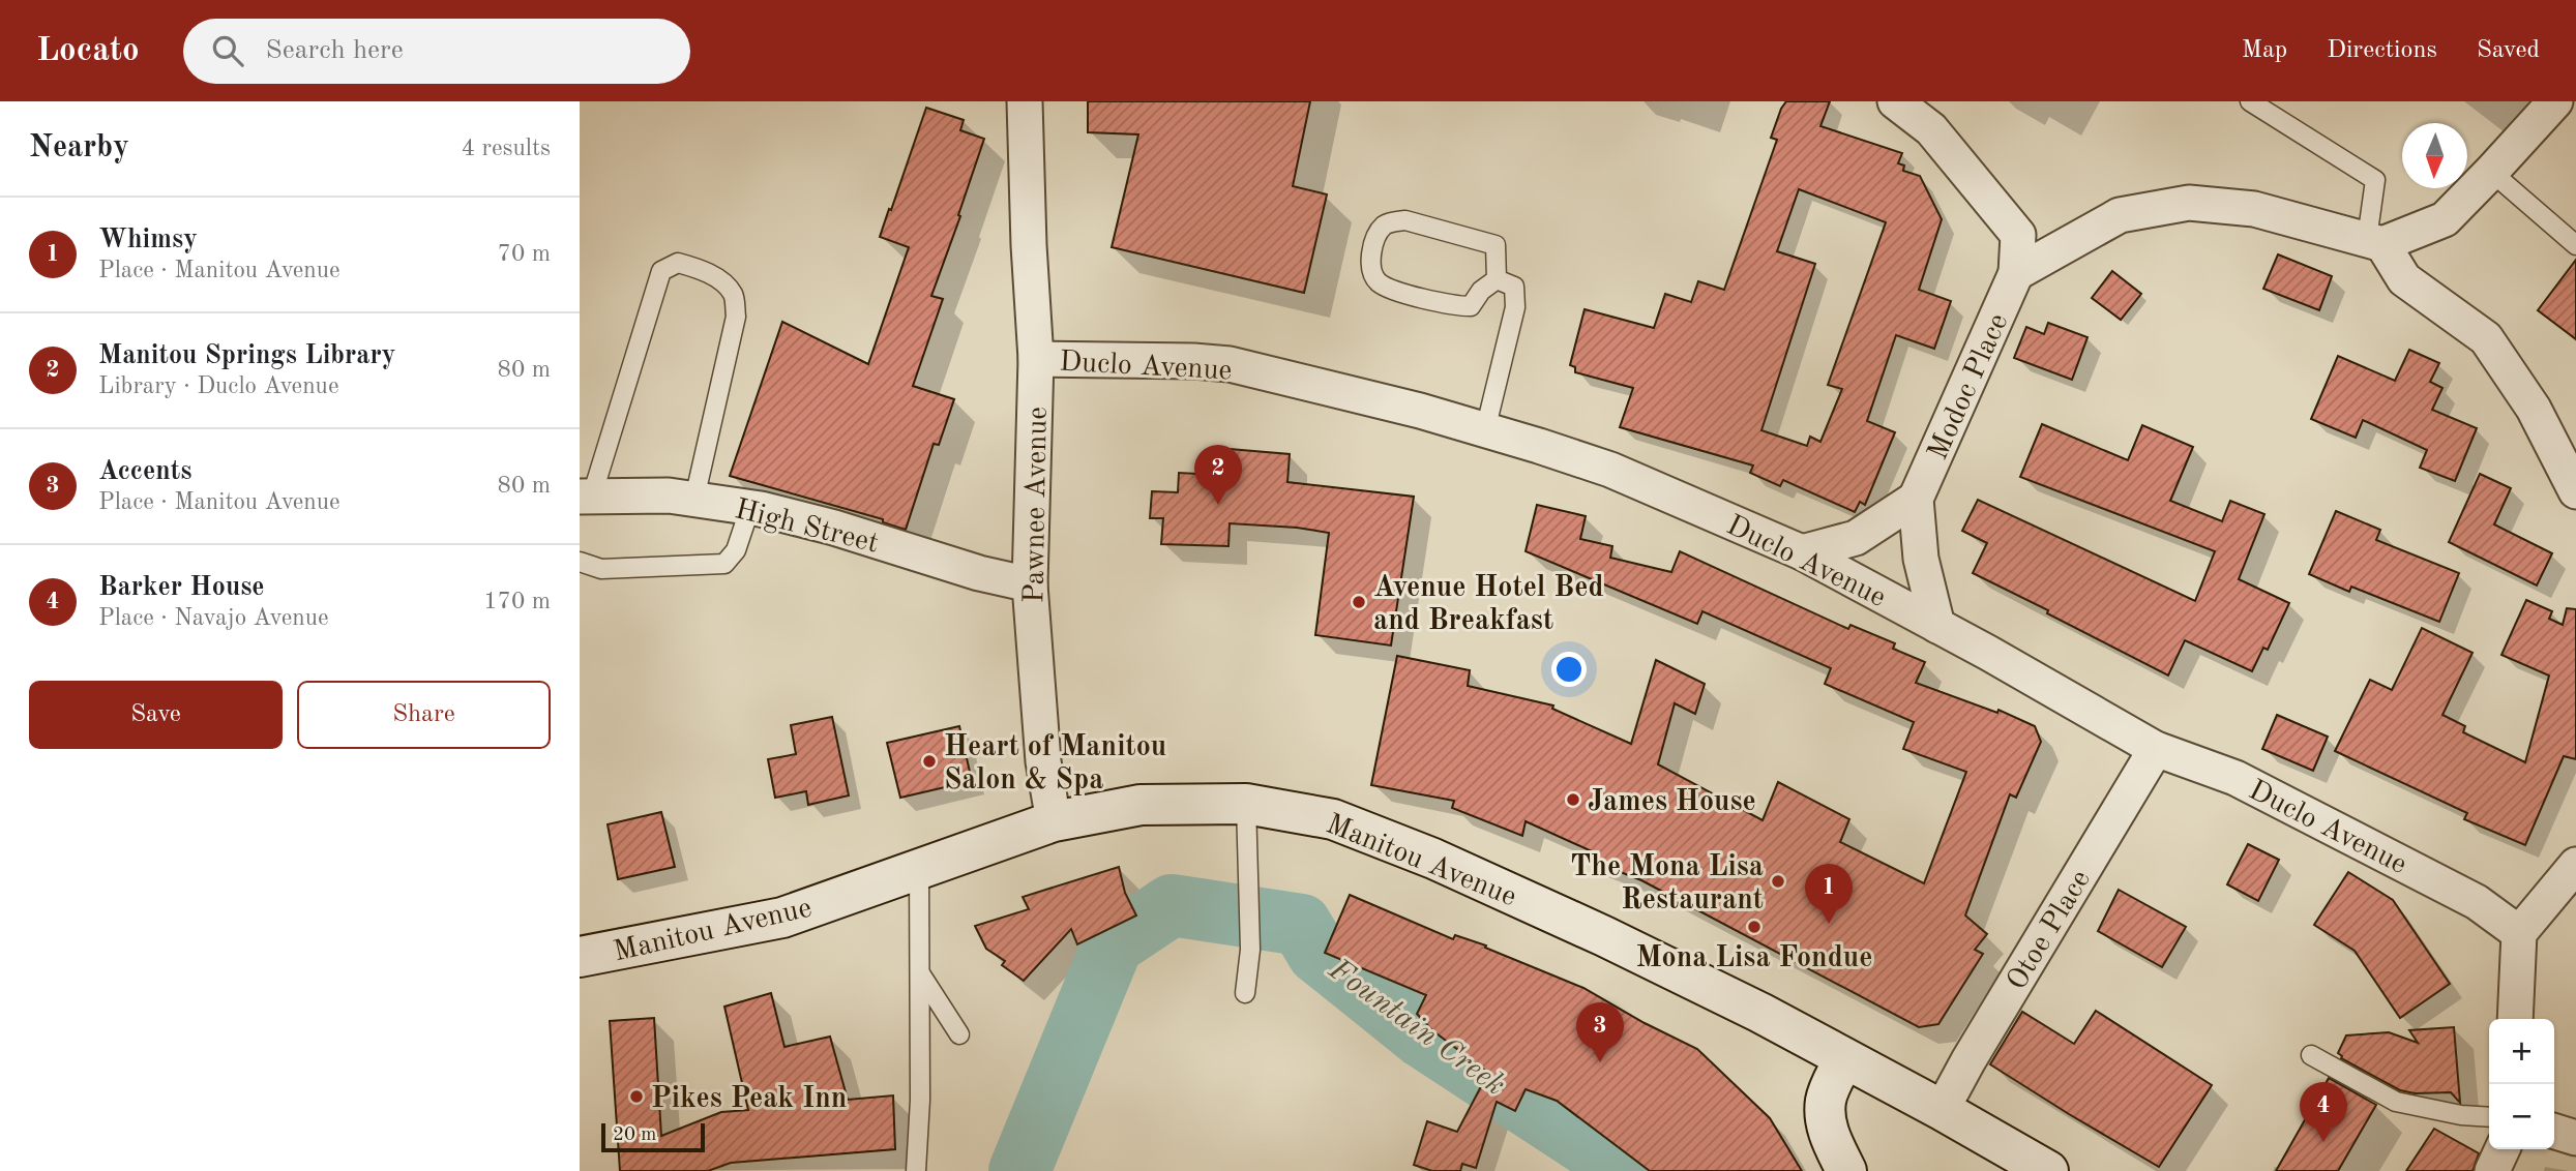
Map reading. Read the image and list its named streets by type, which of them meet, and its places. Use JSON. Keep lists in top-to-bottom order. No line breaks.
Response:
{"streets":{"main road":["Manitou Avenue"],"street":["Duclo Avenue","Modoc Place","Pawnee Avenue","High Street","Otoe Place"]},"crossings":[["Duclo Avenue","Modoc Place"],["Duclo Avenue","Pawnee Avenue"],["Duclo Avenue","Otoe Place"],["Pawnee Avenue","High Street"],["Pawnee Avenue","Manitou Avenue"],["Manitou Avenue","Otoe Place"]],"water":["Fountain Creek"],"places":["Avenue Hotel Bed and Breakfast","Heart of Manitou Salon & Spa","James House","The Mona Lisa Restaurant","Mona Lisa Fondue","Pikes Peak Inn"],"scale_bar":"20 m","north":"bottom","page":{"header":"Locato","search":"Search here","nav":["Map","Directions","Saved"],"heading":["Nearby","4 results"],"list":[{"mark":"1","name":"Whimsy","note":"Place · Manitou Avenue","value":"70 m"},{"mark":"2","name":"Manitou Springs Library","note":"Library · Duclo Avenue","value":"80 m"},{"mark":"3","name":"Accents","note":"Place · Manitou Avenue","value":"80 m"},{"mark":"4","name":"Barker House","note":"Place · Navajo Avenue","value":"170 m"}],"pins":["2","1","3","4"],"buttons":["Save","Share"],"map_buttons":["+","−"],"scale":"20 m"}}
